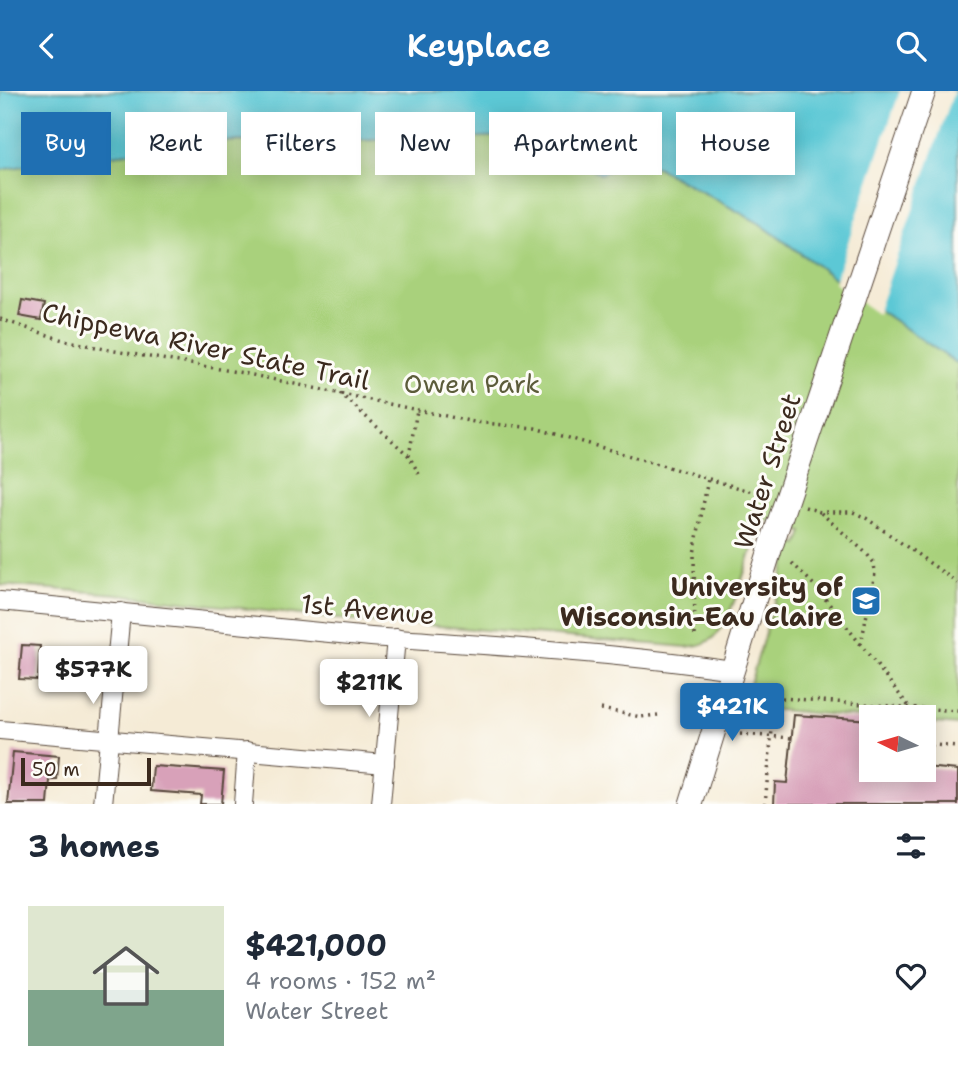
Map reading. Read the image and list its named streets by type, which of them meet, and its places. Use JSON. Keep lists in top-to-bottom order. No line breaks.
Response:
{"streets":{"main road":["Water Street"],"street":["1st Avenue"],"path":["Chippewa River State Trail"]},"crossings":[["Water Street","1st Avenue"]],"parks":["Owen Park"],"places":{"school or university":["University of Wisconsin-Eau Claire"]},"scale_bar":"50 m","north":"left","page":{"header":"Keyplace","chip":["Buy","Rent","Filters","New","Apartment","House"],"price":["$577K","$211K","$421K"],"scale":"50 m","heading":"3 homes","list":[{"name":"$421,000","note":"4 rooms · 152 m² · Water Street"}]}}
